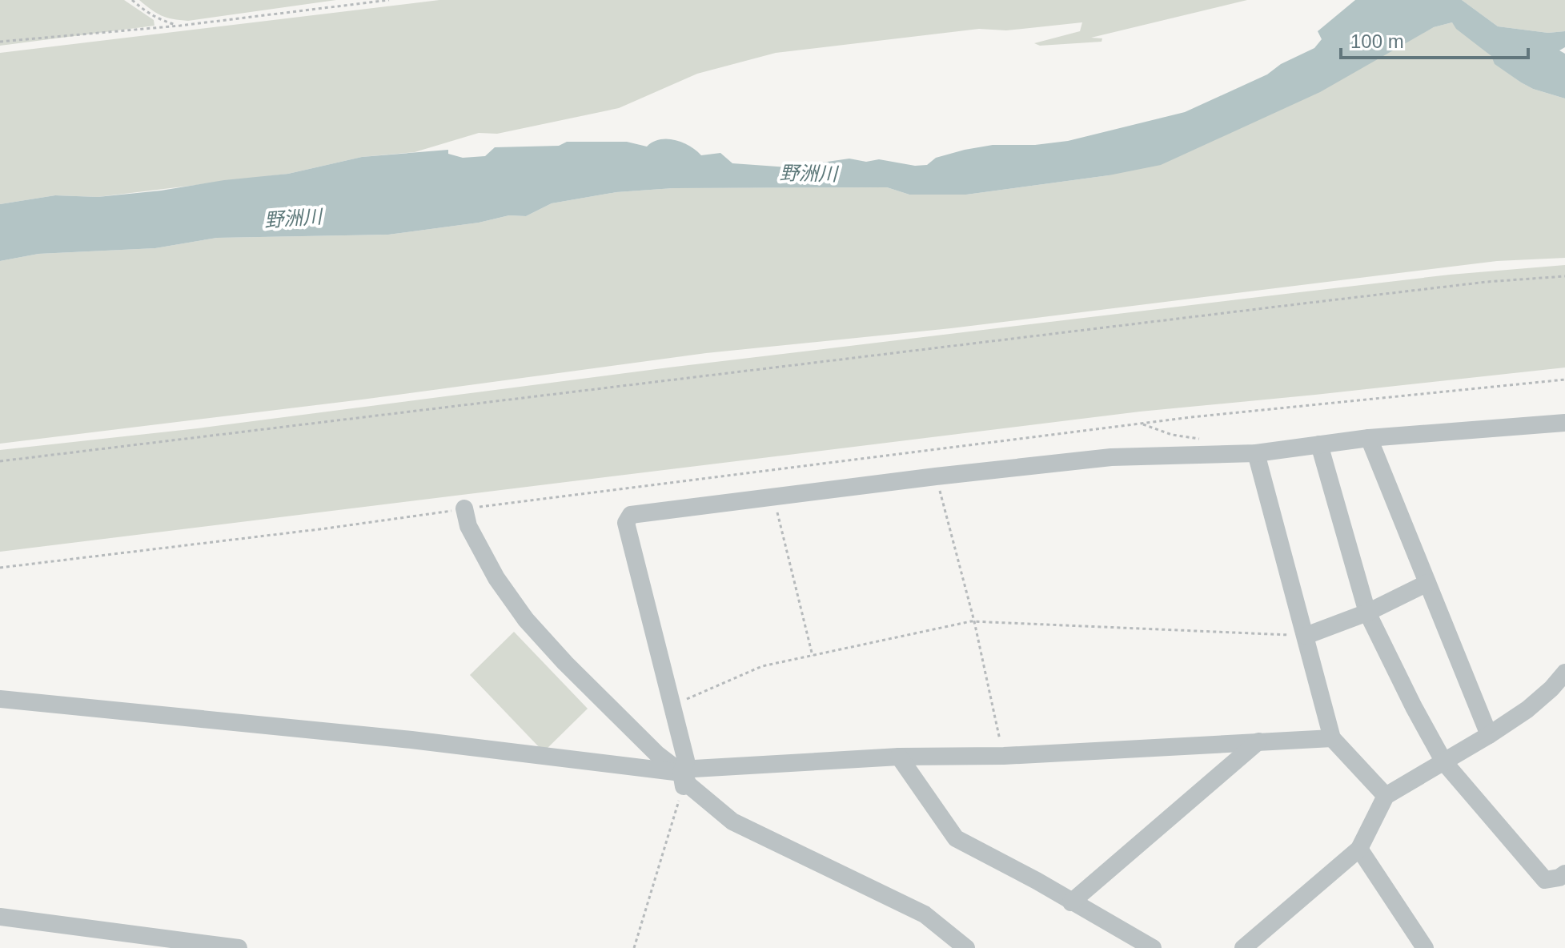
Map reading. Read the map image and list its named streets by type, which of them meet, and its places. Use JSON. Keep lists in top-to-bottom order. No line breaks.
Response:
{"water":["野洲川"],"scale_bar":"100 m"}
